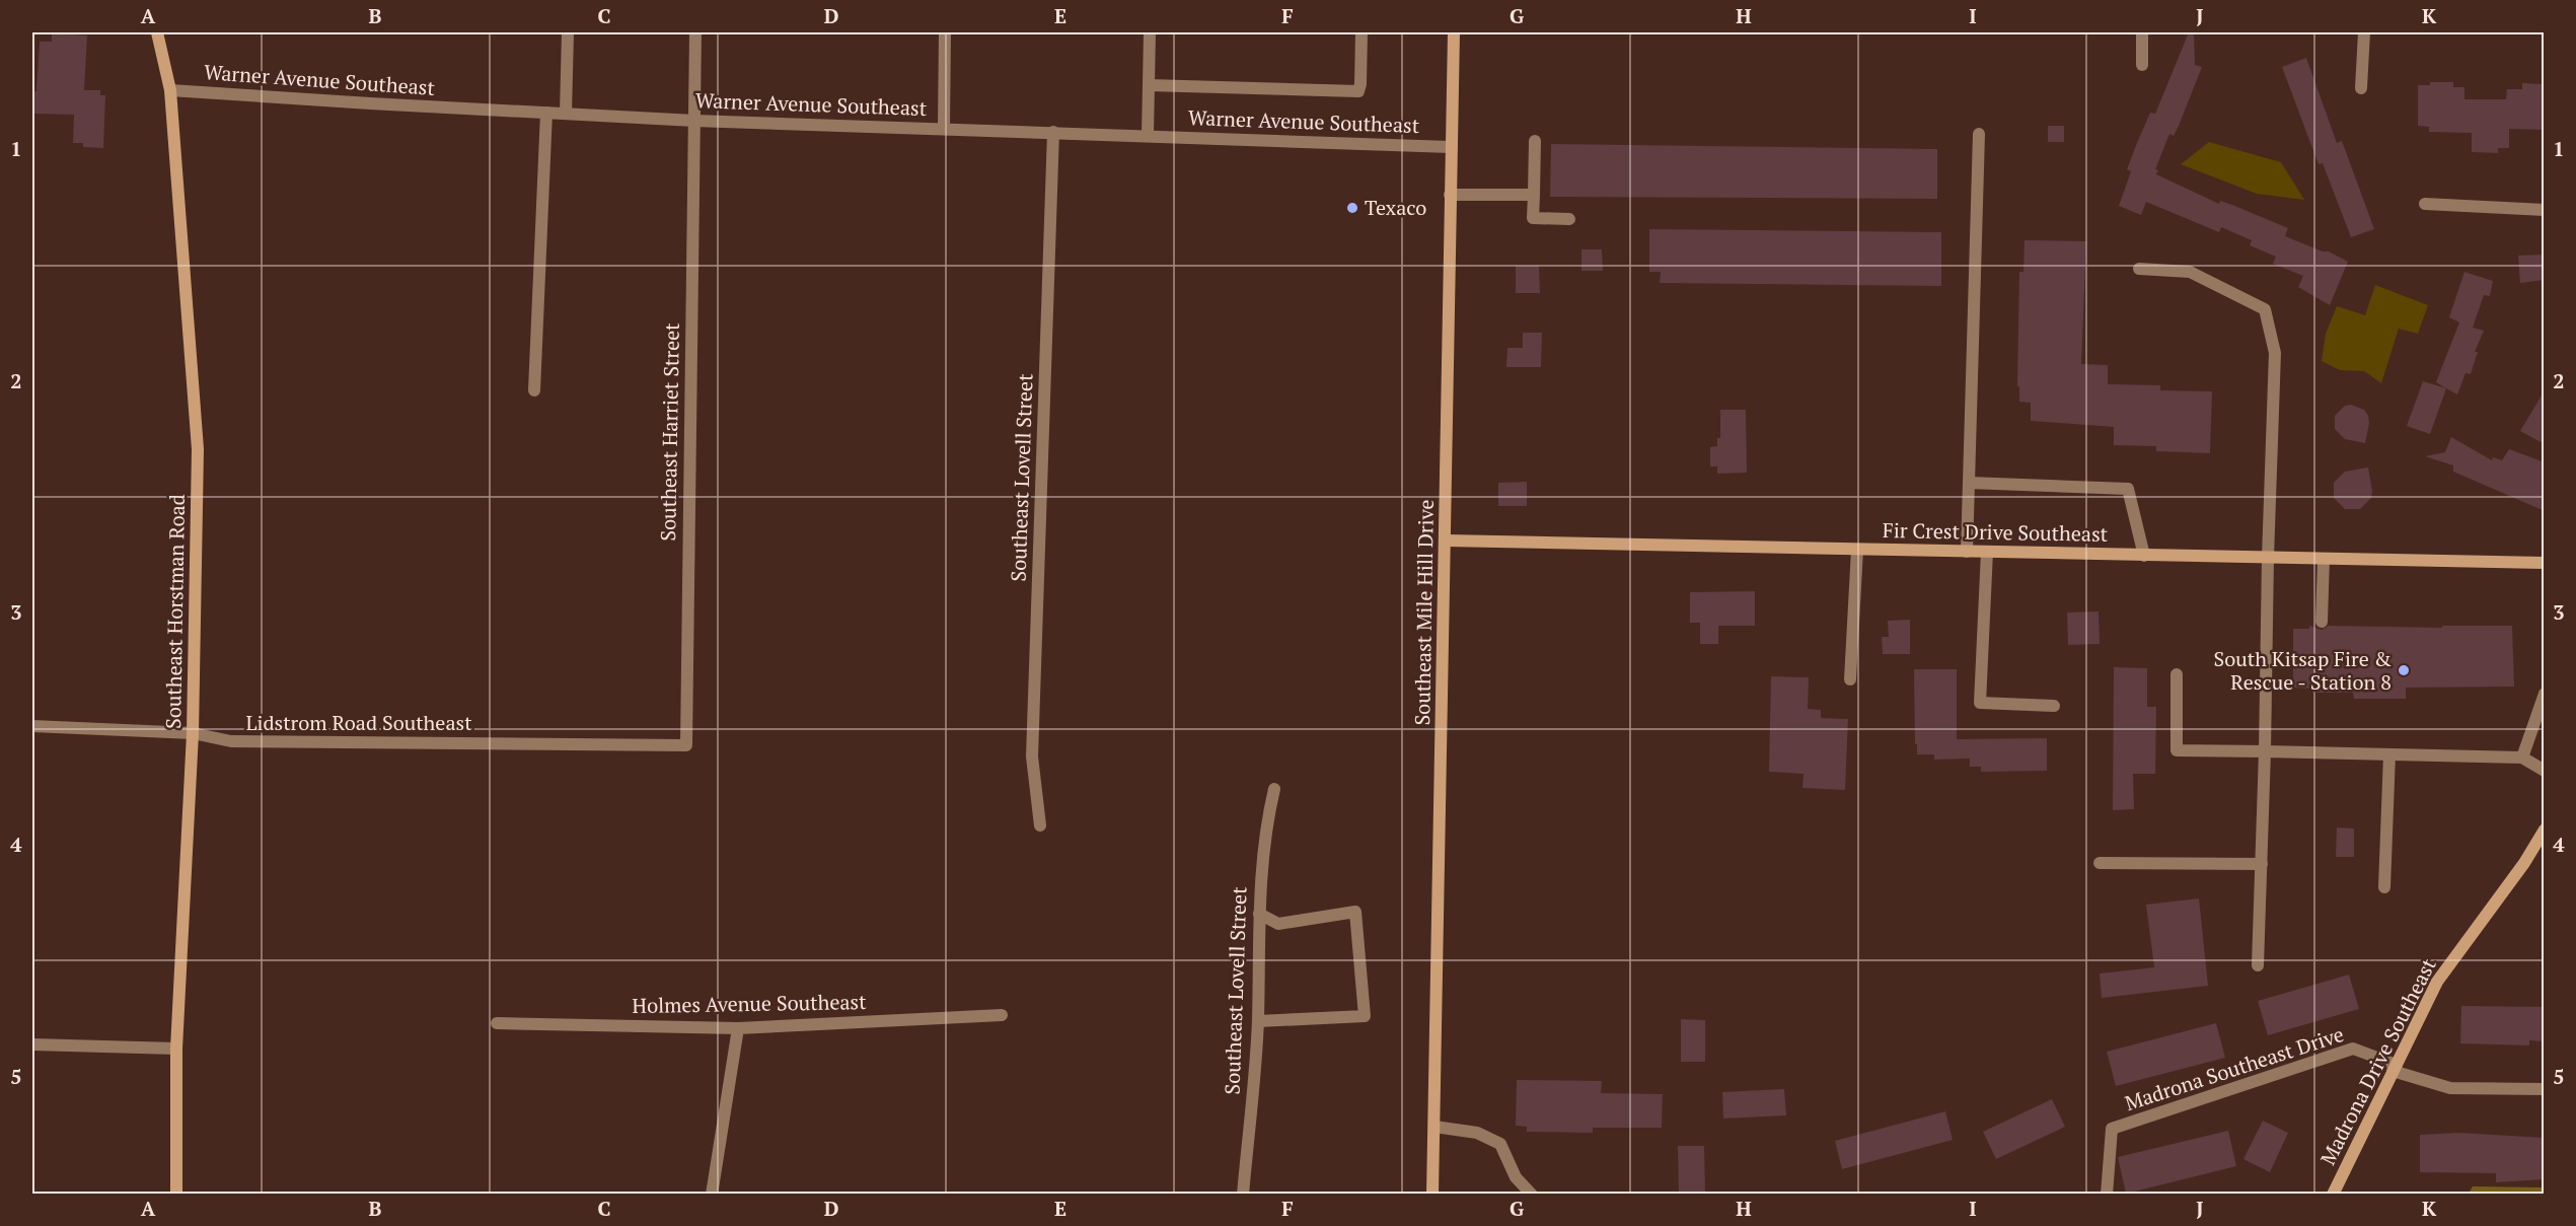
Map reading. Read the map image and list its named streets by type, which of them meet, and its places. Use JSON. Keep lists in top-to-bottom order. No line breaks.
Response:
{"streets":{"street":["Warner Avenue Southeast","Southeast Harriet Street","Southeast Lovell Street","Fir Crest Drive Southeast","Southeast Horstman Road","Southeast Mile Hill Drive","Lidstrom Road Southeast","Holmes Avenue Southeast","Madrona Drive Southeast","Madrona Southeast Drive"]},"crossings":[["Warner Avenue Southeast","Southeast Harriet Street"],["Warner Avenue Southeast","Southeast Lovell Street"],["Warner Avenue Southeast","Southeast Horstman Road"],["Warner Avenue Southeast","Southeast Mile Hill Drive"],["Southeast Harriet Street","Lidstrom Road Southeast"],["Fir Crest Drive Southeast","Southeast Mile Hill Drive"],["Southeast Horstman Road","Lidstrom Road Southeast"],["Madrona Drive Southeast","Madrona Southeast Drive"]],"places":["Texaco","South Kitsap Fire & Rescue - Station 8"],"grid":{"columns":["A","B","C","D","E","F","G","H","I","J","K"],"rows":["1","2","3","4","5"]}}
